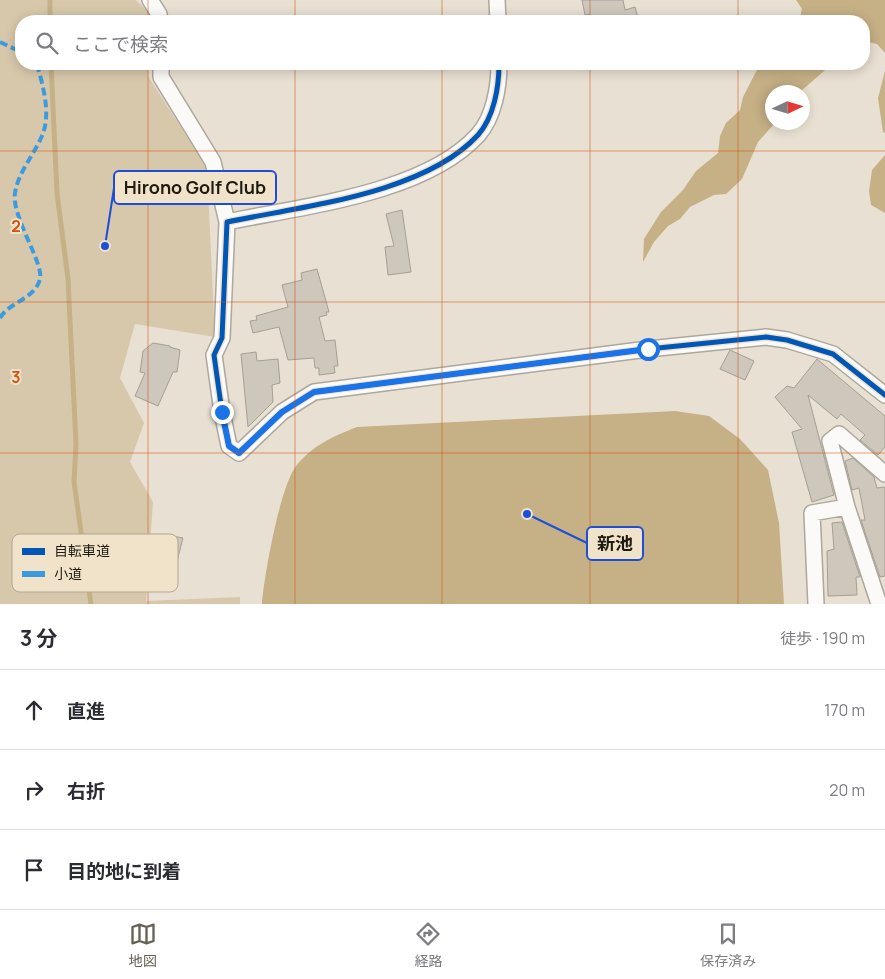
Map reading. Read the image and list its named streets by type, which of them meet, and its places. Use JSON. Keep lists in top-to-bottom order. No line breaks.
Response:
{"places":["Hirono Golf Club","新池"],"legend":["自転車道","小道"],"north":"right","page":{"search":"ここで検索","heading":["3 分","徒歩 · 190 m"],"list":[["直進","170 m"],["右折","20 m"],"目的地に到着"],"nav":["地図","経路","保存済み"]},"grid":{"rows":["2","3"]}}
